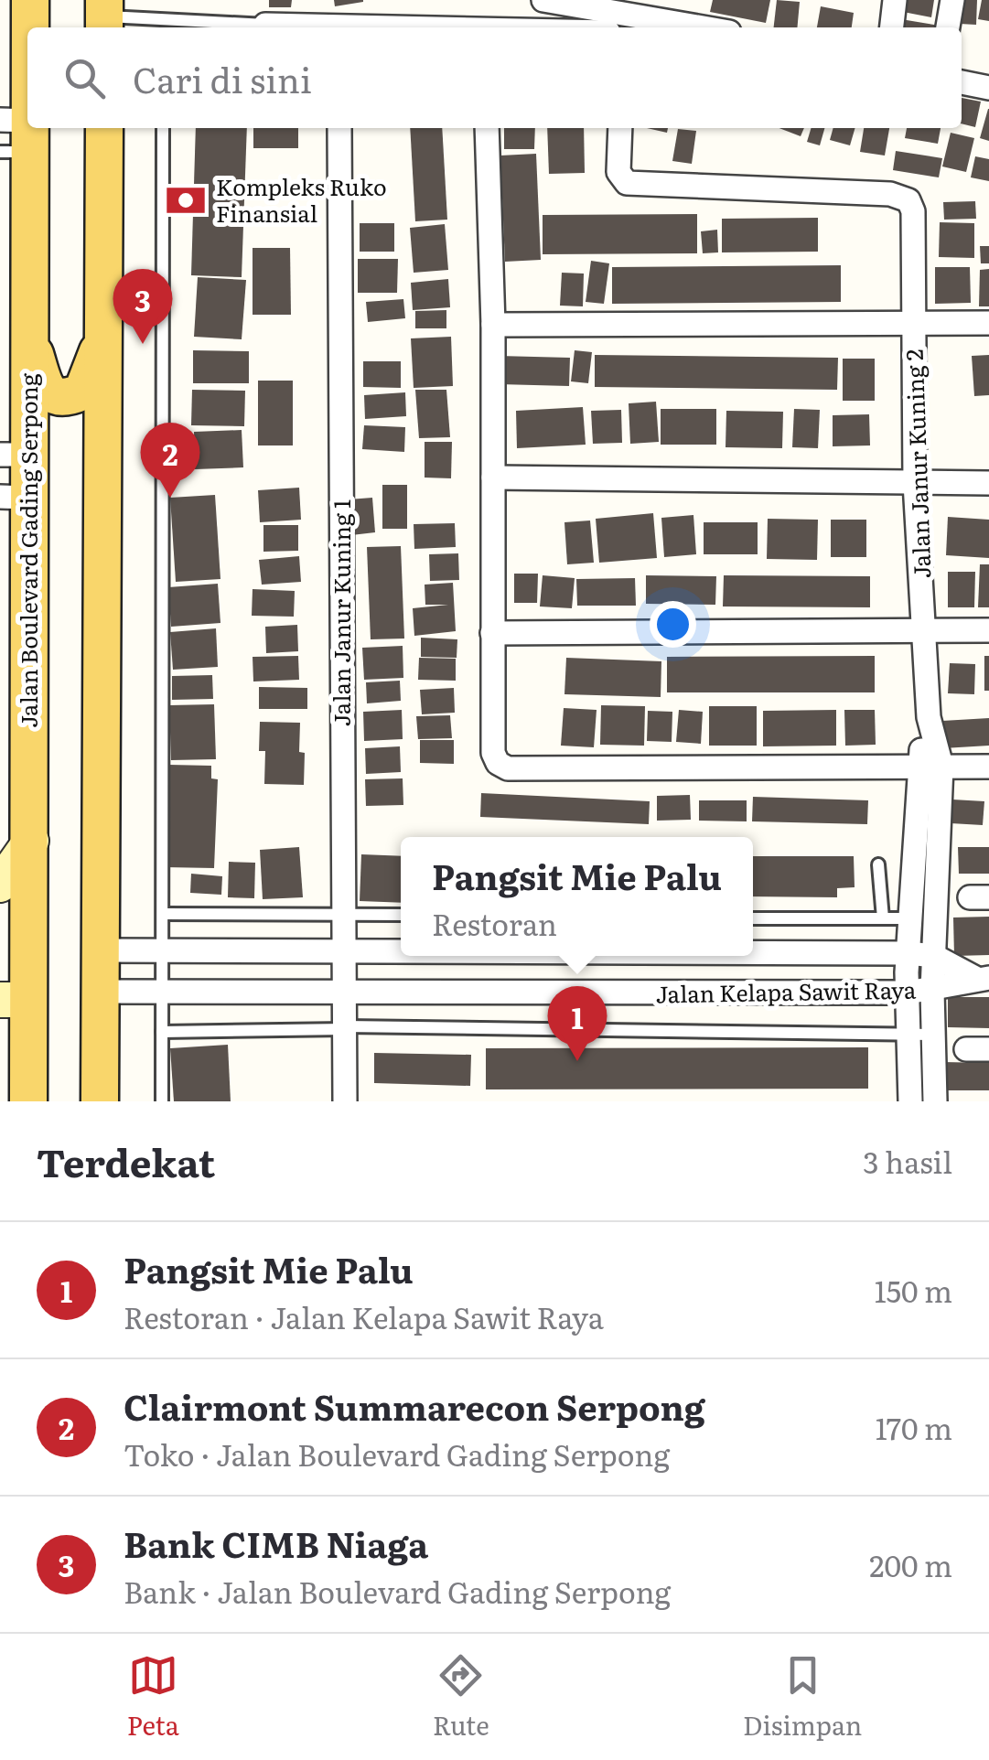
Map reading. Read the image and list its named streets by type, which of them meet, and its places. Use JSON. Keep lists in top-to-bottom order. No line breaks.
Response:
{"streets":{"main road":["Jalan Boulevard Gading Serpong"],"street":["Jalan Janur Kuning 2","Jalan Janur Kuning 1","Jalan Kelapa Sawit Raya"]},"crossings":[["Jalan Janur Kuning 2","Jalan Kelapa Sawit Raya"],["Jalan Janur Kuning 1","Jalan Kelapa Sawit Raya"]],"places":{"bank":["Kompleks Ruko Finansial"]},"page":{"search":"Cari di sini","pins":["3","2","1"],"popup":["Pangsit Mie Palu","Restoran"],"heading":["Terdekat","3 hasil"],"list":[{"mark":"1","name":"Pangsit Mie Palu","note":"Restoran · Jalan Kelapa Sawit Raya","value":"150 m"},{"mark":"2","name":"Clairmont Summarecon Serpong","note":"Toko · Jalan Boulevard Gading Serpong","value":"170 m"},{"mark":"3","name":"Bank CIMB Niaga","note":"Bank · Jalan Boulevard Gading Serpong","value":"200 m"}],"nav":["Peta","Rute","Disimpan"]}}
